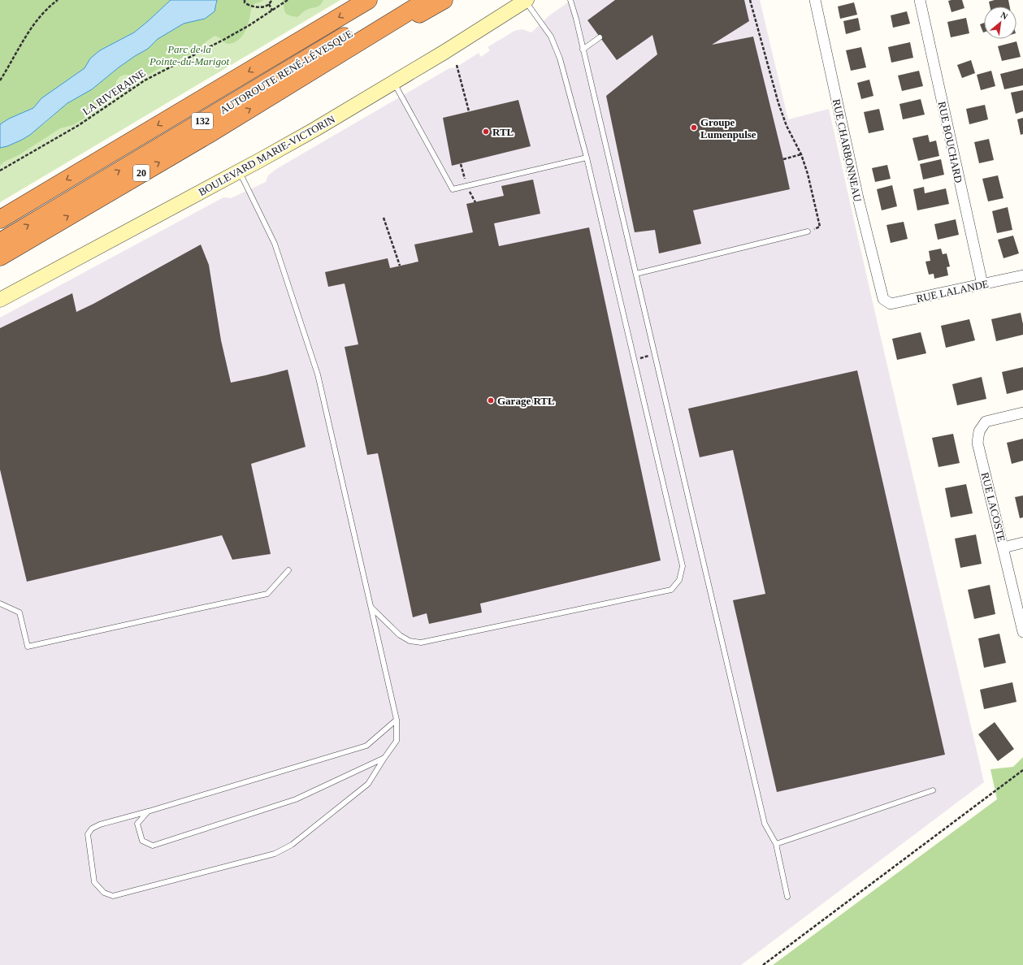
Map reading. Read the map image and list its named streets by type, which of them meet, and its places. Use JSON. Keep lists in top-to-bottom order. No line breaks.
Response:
{"streets":{"highway":["AUTOROUTE RENÉ-LÉVESQUE","132","20"],"street":["RUE BOUCHARD","RUE CHARBONNEAU","BOULEVARD MARIE-VICTORIN","RUE LALANDE","RUE LACOSTE"],"path":["LA RIVERAINE"]},"crossings":[["RUE BOUCHARD","RUE LALANDE"],["RUE CHARBONNEAU","RUE LALANDE"]],"parks":["Parc de la Pointe-du-Marigot"],"places":["Groupe Lumenpulse","RTL","Garage RTL"],"north":"top right"}
